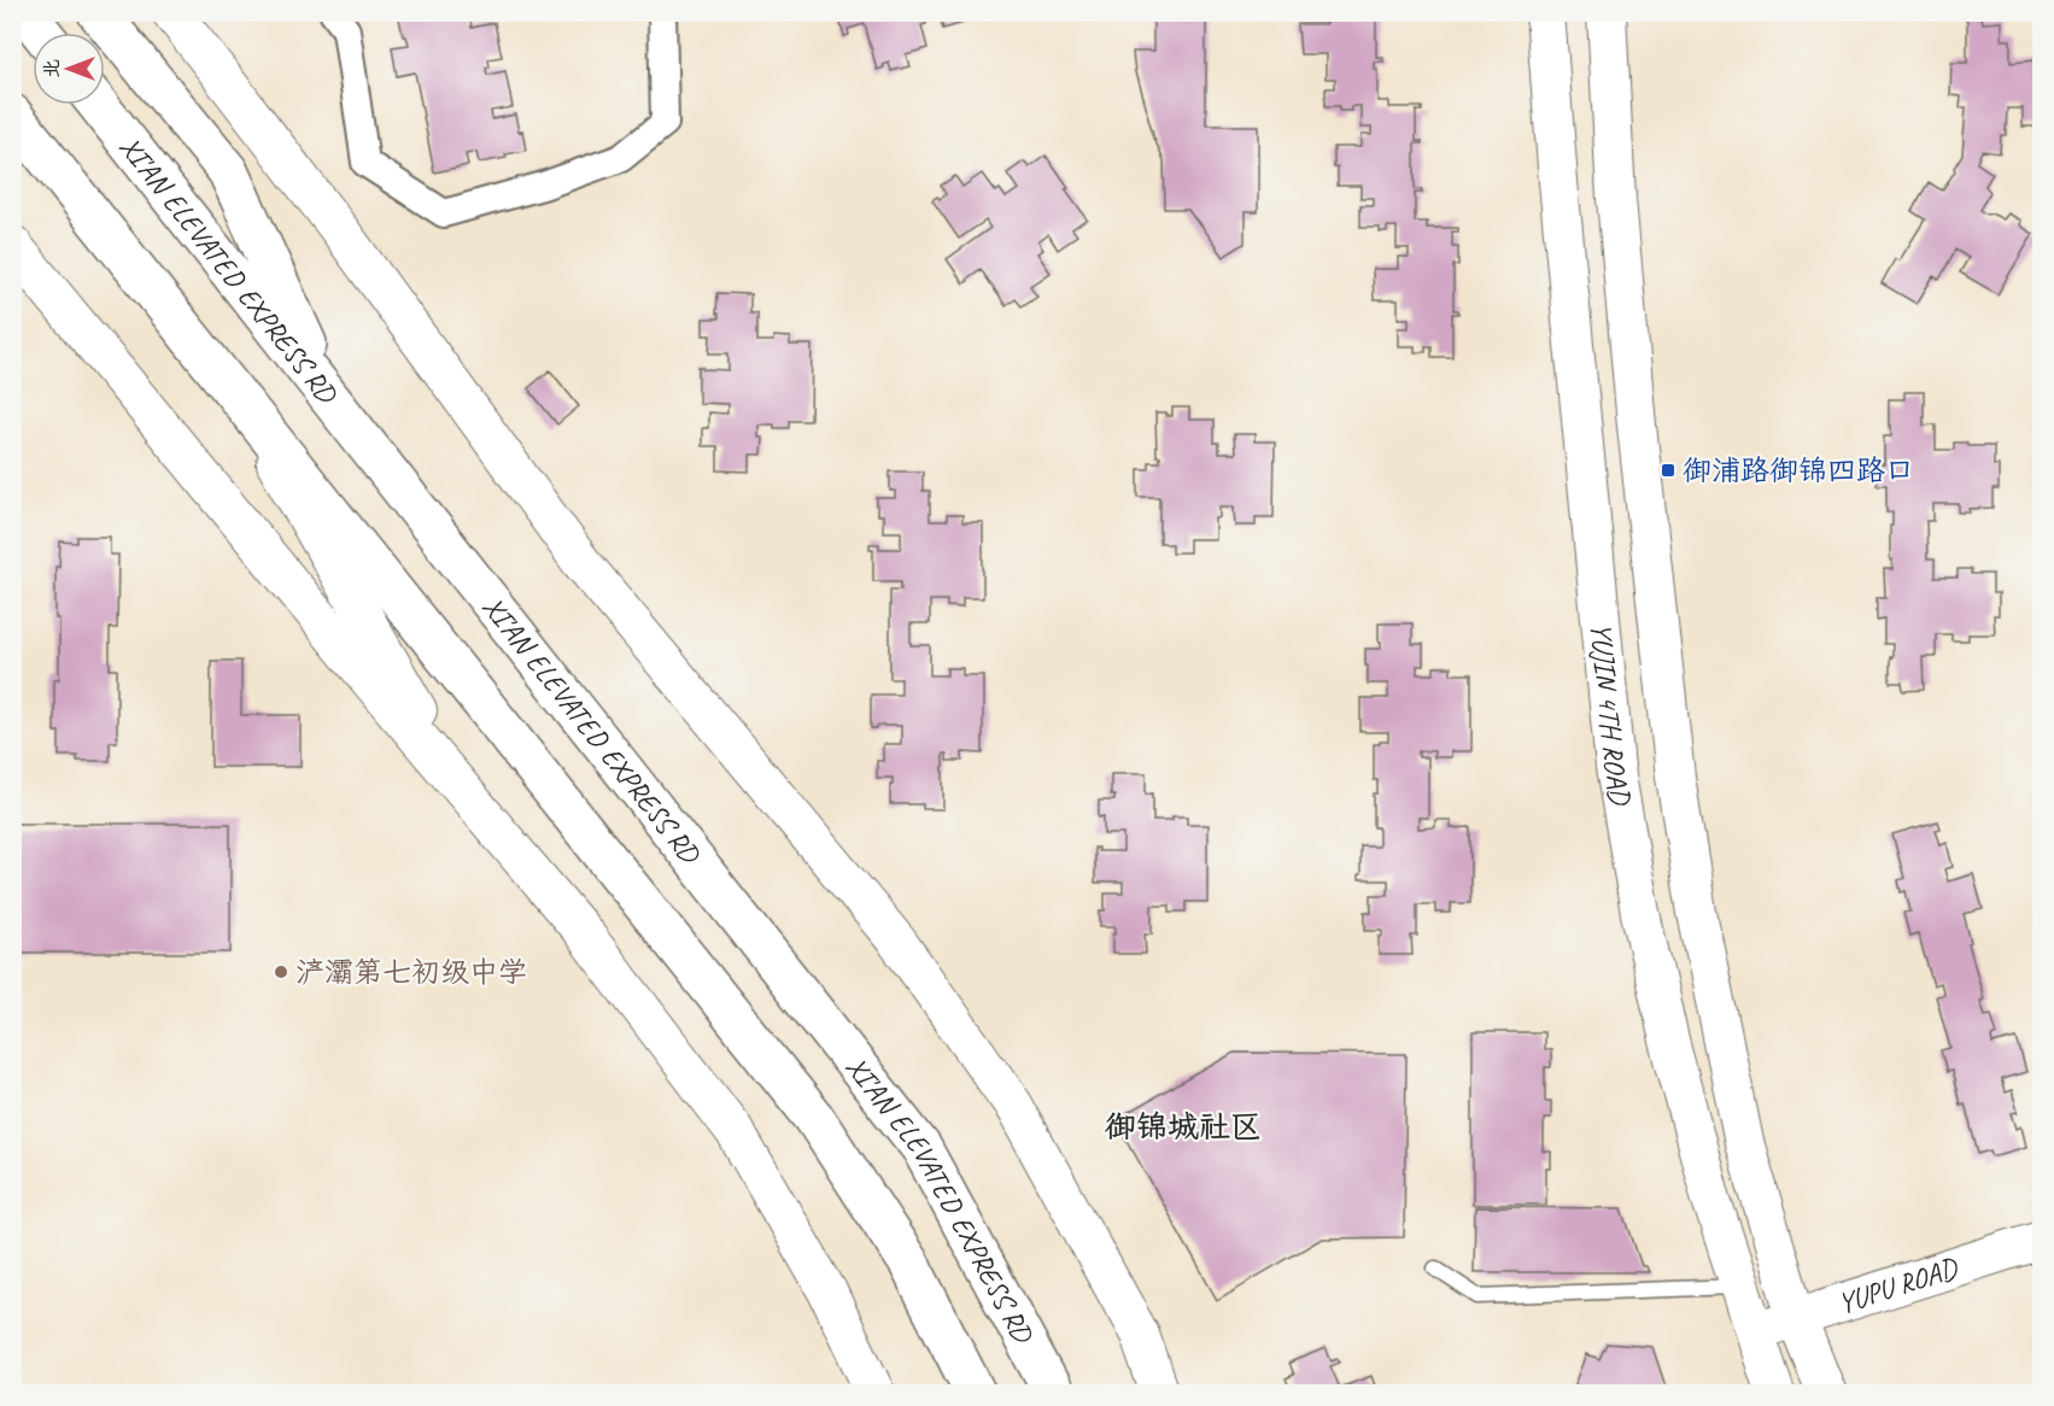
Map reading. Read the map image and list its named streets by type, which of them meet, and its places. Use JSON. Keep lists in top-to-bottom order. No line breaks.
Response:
{"streets":{"highway":["XI'AN ELEVATED EXPRESS RD"],"main road":["YUJIN 4TH ROAD","YUPU ROAD"]},"crossings":[["YUJIN 4TH ROAD","YUPU ROAD"]],"districts":["御锦城社区"],"places":{"transit":["御浦路御锦四路口"],"other":["浐灞第七初级中学"]},"north":"left"}
